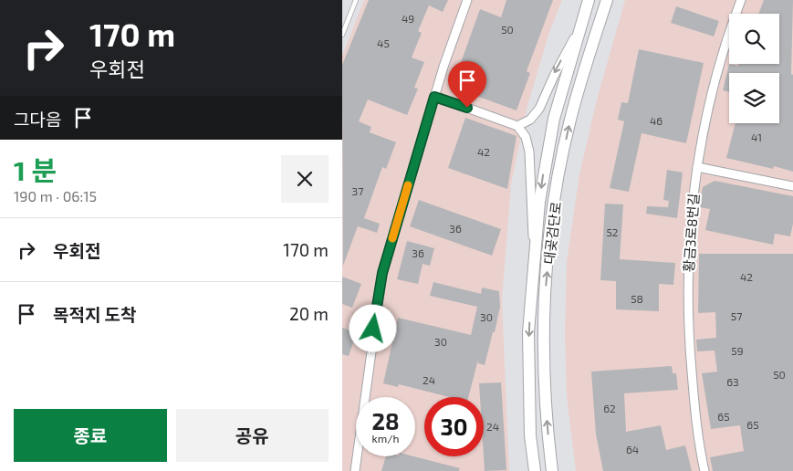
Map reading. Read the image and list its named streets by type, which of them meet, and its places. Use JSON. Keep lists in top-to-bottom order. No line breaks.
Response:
{"streets":{"main road":["대곶검단로"],"street":["황금3로8번길"]},"house_numbers":["49","50","45","46","41","42","37","36","52","36","42","58","57","30","30","59","50","24","63","62","65","65","24","64"],"page":{"turn":["170 m","우회전"],"then":"그다음","heading":["1 분","190 m · 06:15"],"list":[{"name":"우회전","value":"170 m"},{"name":"목적지 도착","value":"20 m"}],"speed":"28 km/h","limit":"30","buttons":["종료","공유"]}}
